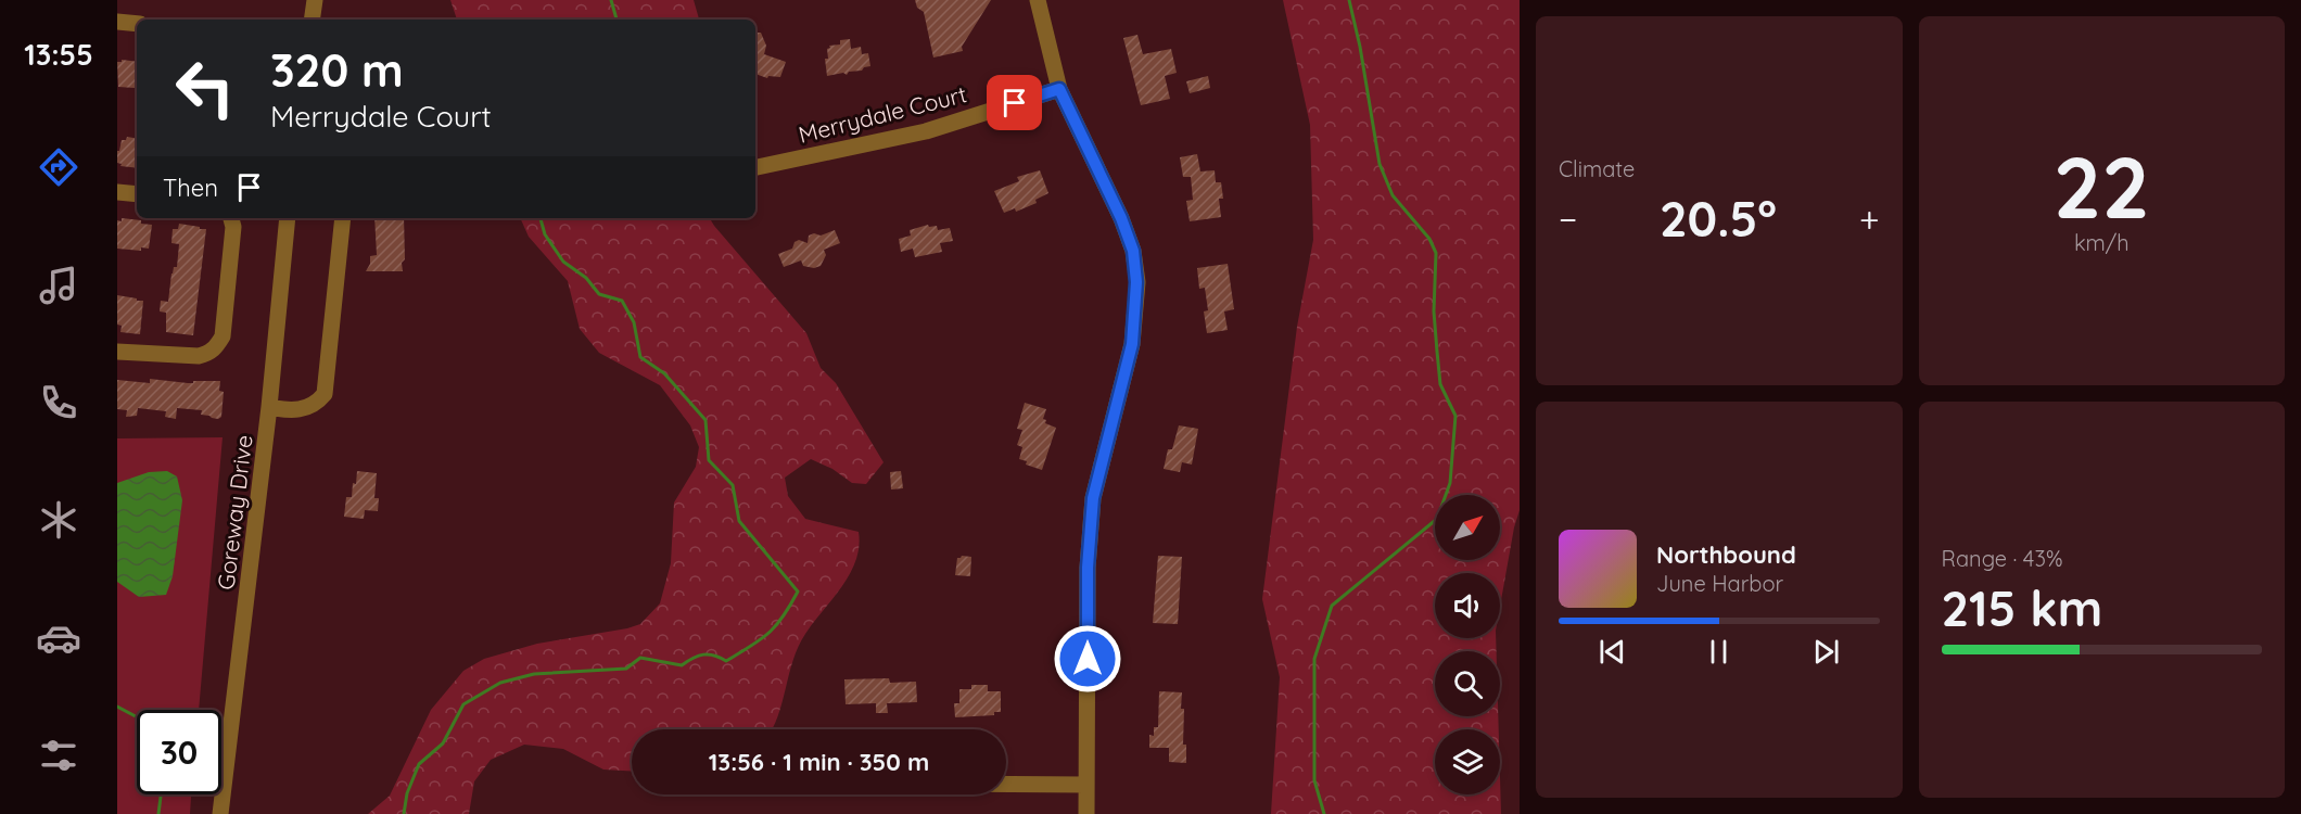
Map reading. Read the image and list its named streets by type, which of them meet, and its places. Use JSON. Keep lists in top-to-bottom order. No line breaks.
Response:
{"streets":{"street":["Merrydale Court","Goreway Drive"]},"north":"top right","page":{"tabs":"13:55","tile":["Climate",["22","km/h"],["Range · 43%","215 km"]],"turn":["320 m","Merrydale Court"],"then":"Then","heat":["−","20.5°","+"],"song":["Northbound","June Harbor"],"limit":"30","trip":"13:56 · 1 min · 350 m"}}
